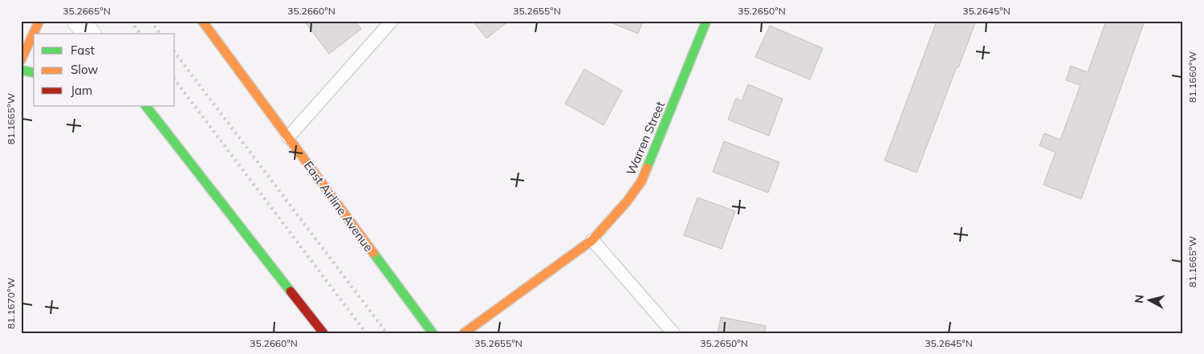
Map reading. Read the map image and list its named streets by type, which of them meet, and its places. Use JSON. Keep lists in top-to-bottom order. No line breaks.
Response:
{"streets":{"street":["Warren Street","East Airline Avenue"]},"legend":["Fast","Slow","Jam"],"north":"left","coordinates":["35.2665°N","35.2660°N","35.2655°N","35.2650°N","35.2645°N","81.1660°W","81.1665°W","81.1670°W"]}
